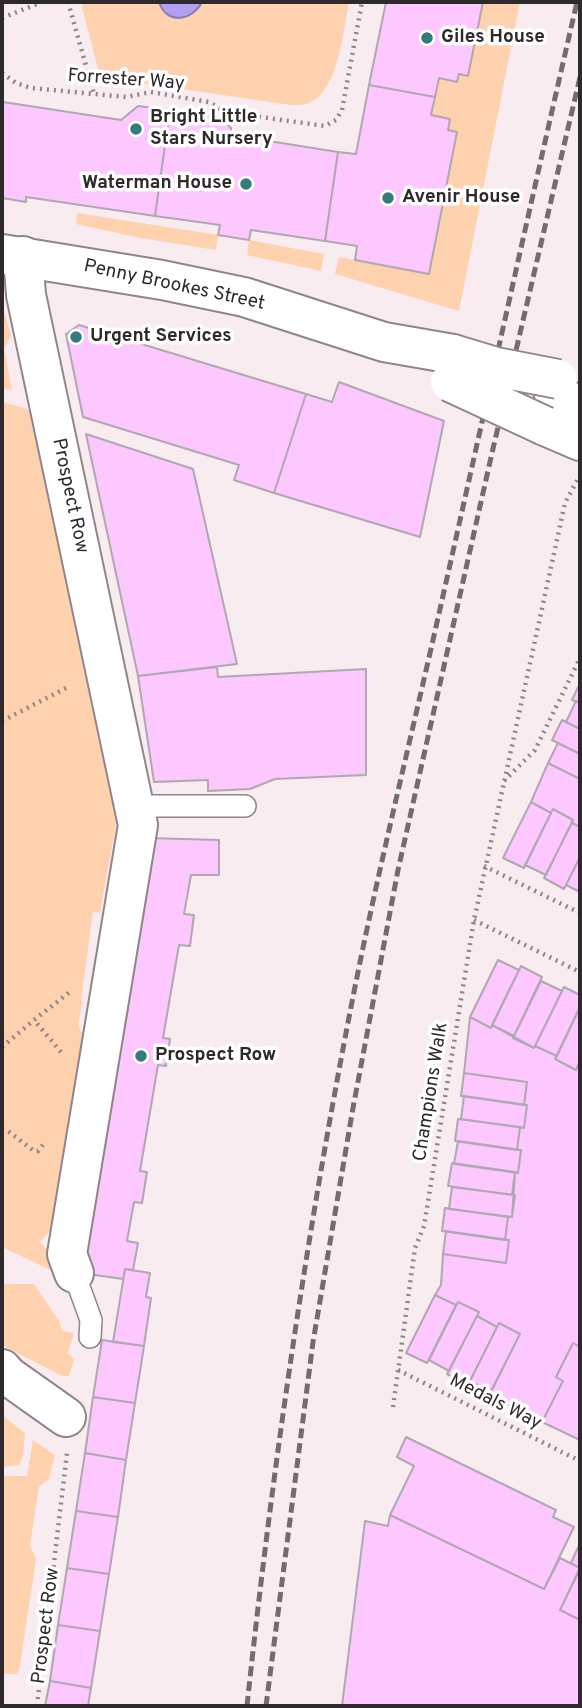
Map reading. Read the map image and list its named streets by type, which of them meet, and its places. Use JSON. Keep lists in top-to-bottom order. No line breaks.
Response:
{"streets":{"street":["Penny Brookes Street","Prospect Row"],"path":["Forrester Way","Champions Walk","Medals Way"]},"crossings":[["Penny Brookes Street","Prospect Row"],["Champions Walk","Medals Way"]],"places":["Giles House","Bright Little Stars Nursery","Waterman House","Avenir House","Urgent Services","Prospect Row"]}
